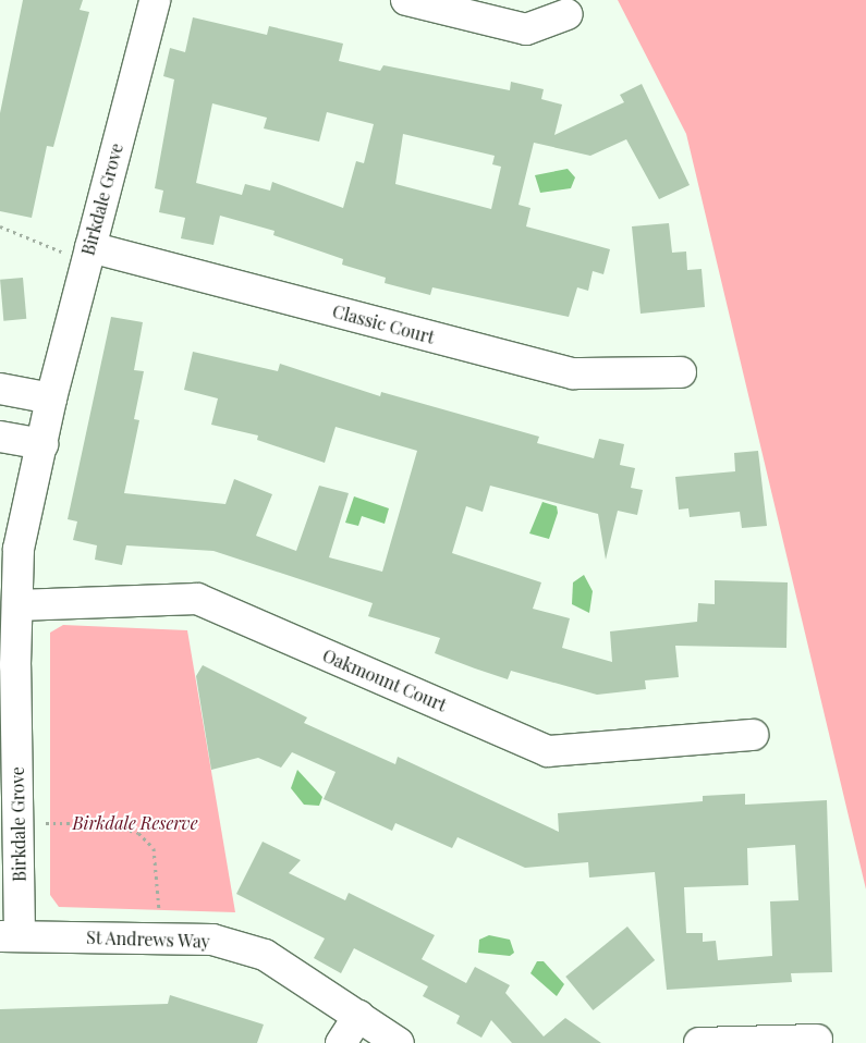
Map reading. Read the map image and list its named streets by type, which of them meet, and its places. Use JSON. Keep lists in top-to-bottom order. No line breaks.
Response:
{"streets":{"street":["Birkdale Grove","Classic Court","Oakmount Court","St Andrews Way"]},"crossings":[["Birkdale Grove","Classic Court"],["Birkdale Grove","Oakmount Court"],["Birkdale Grove","St Andrews Way"]],"parks":["Birkdale Reserve"]}
